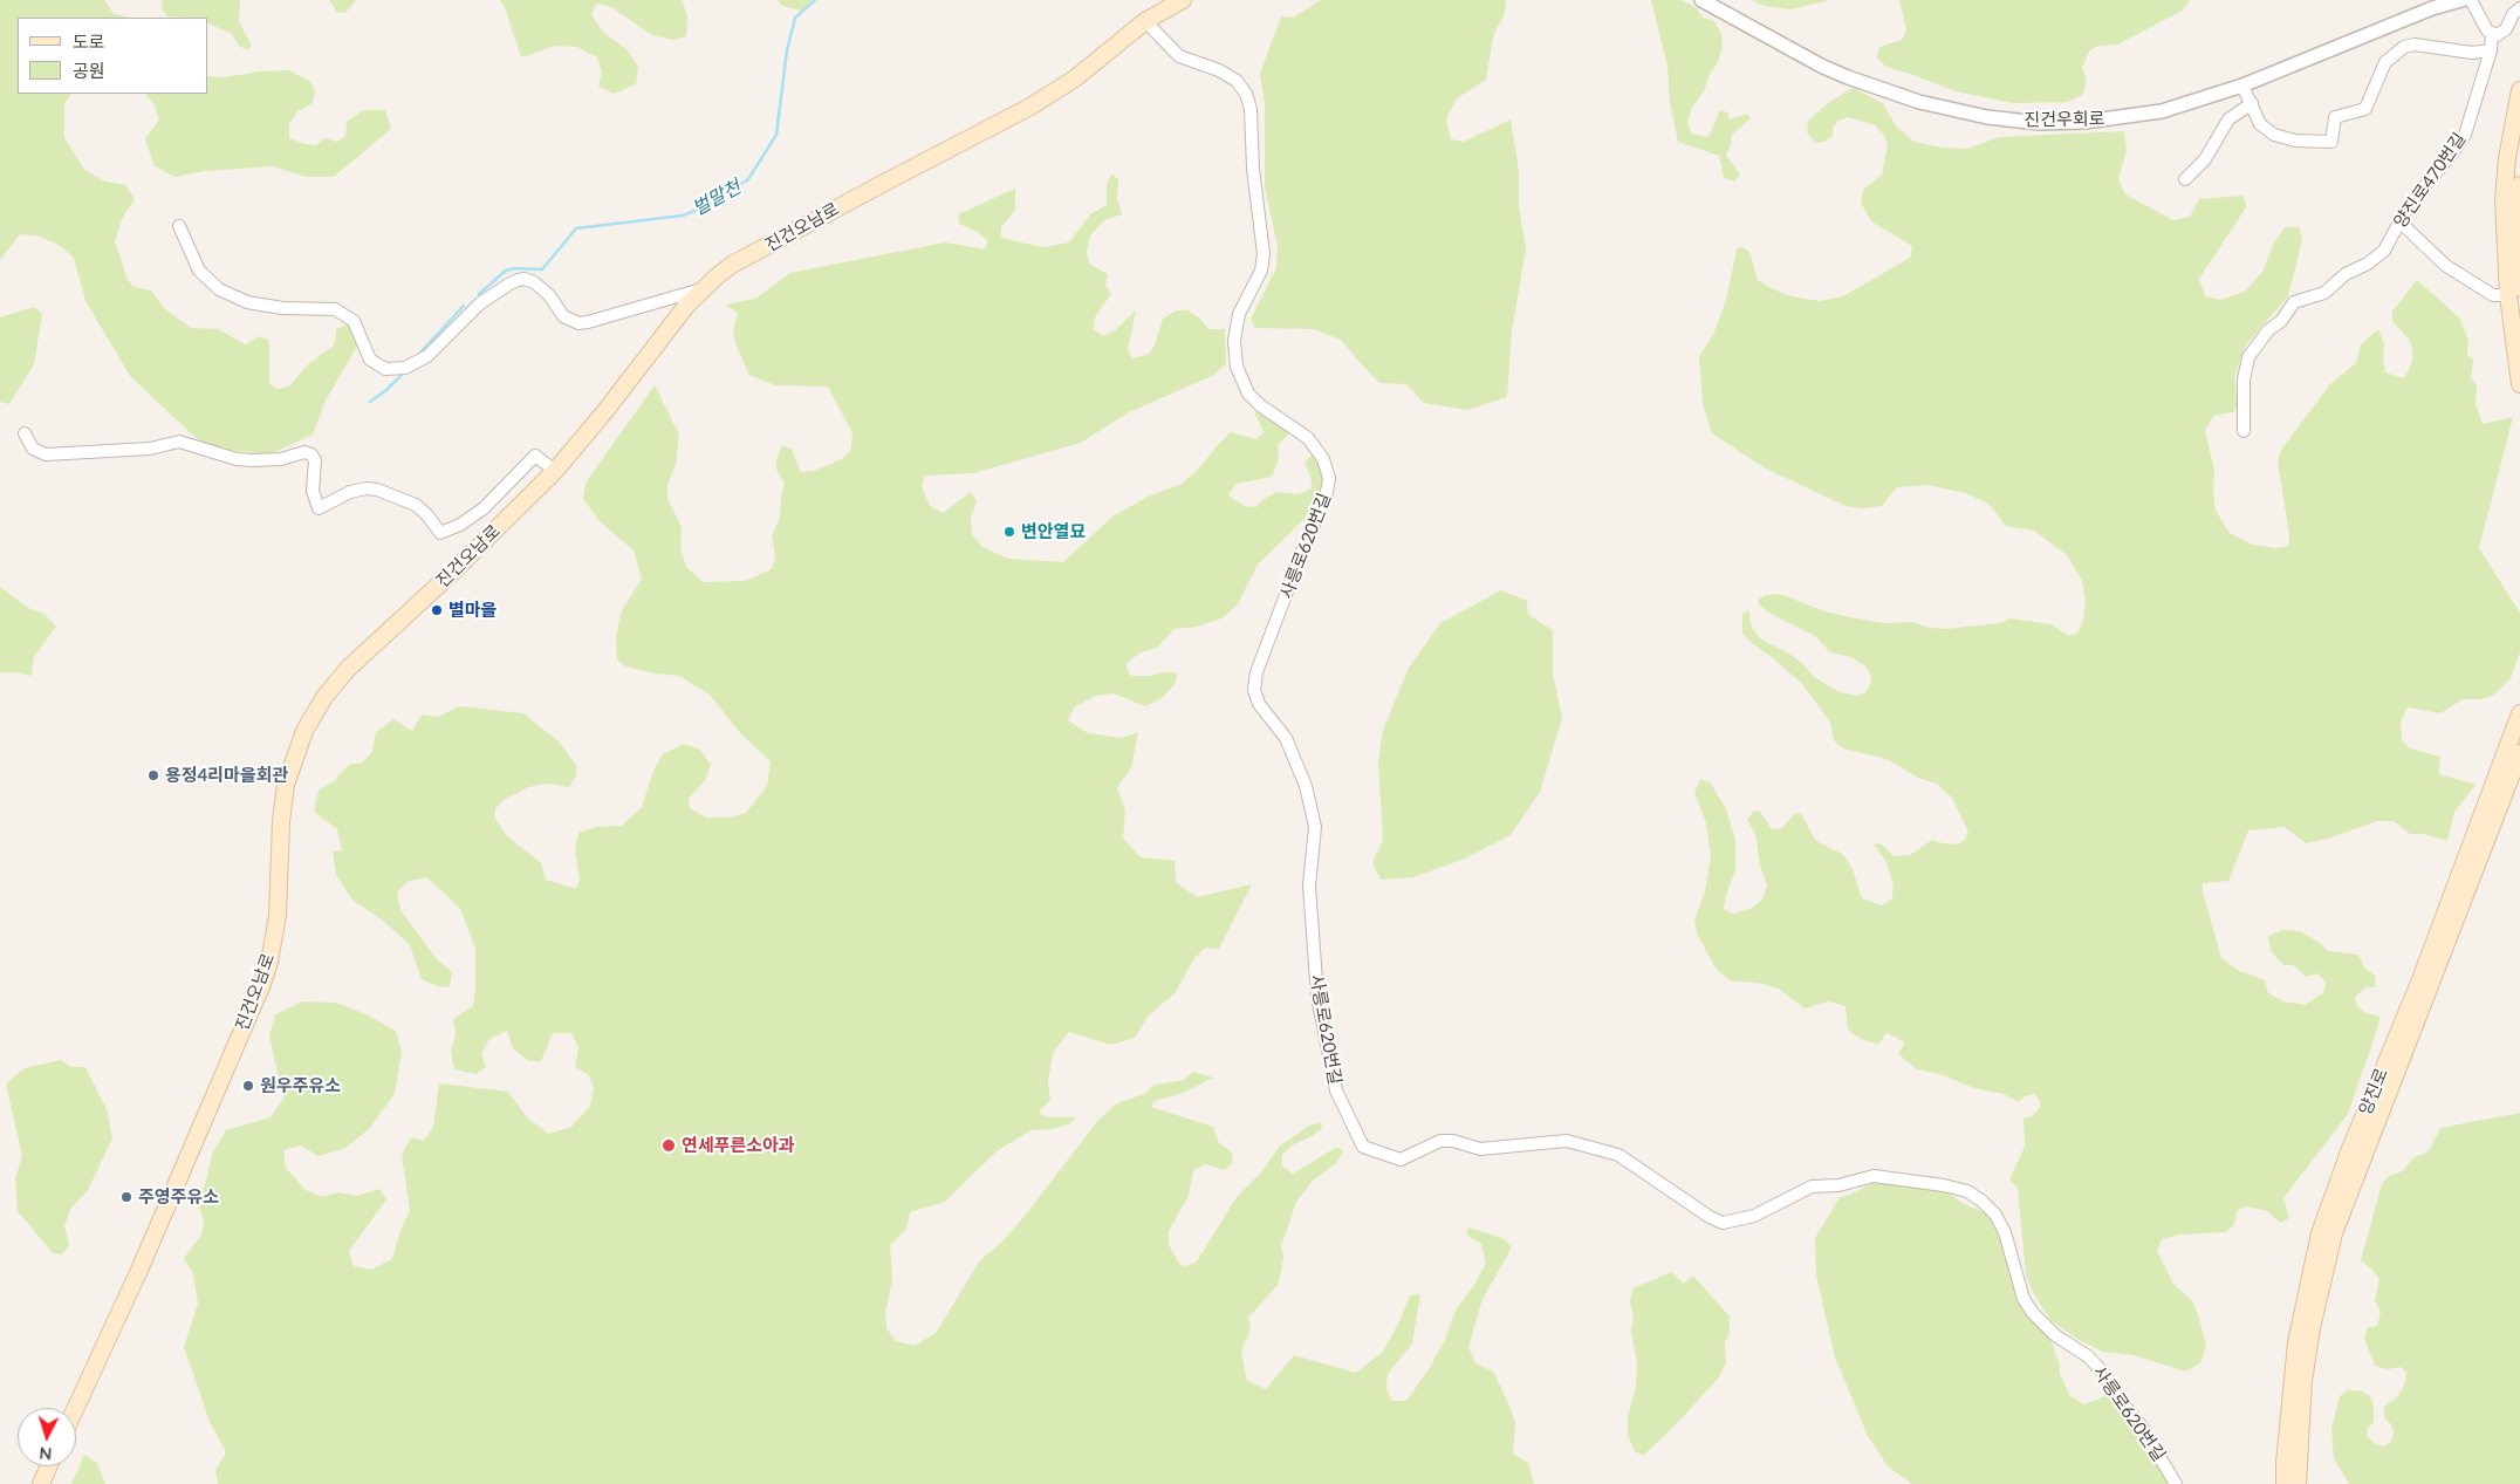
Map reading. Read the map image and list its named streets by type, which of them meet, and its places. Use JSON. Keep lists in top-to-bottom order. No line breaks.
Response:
{"streets":{"main road":["진건오남로","양진로"],"street":["진건우회로","양진로470번길","사릉로620번길"]},"crossings":[["진건오남로","사릉로620번길"]],"water":["벌말천"],"places":["변안열묘","별마을","용정4리마을회관","원우주유소","연세푸른소아과","주영주유소"],"legend":["도로","공원"],"north":"bottom"}
